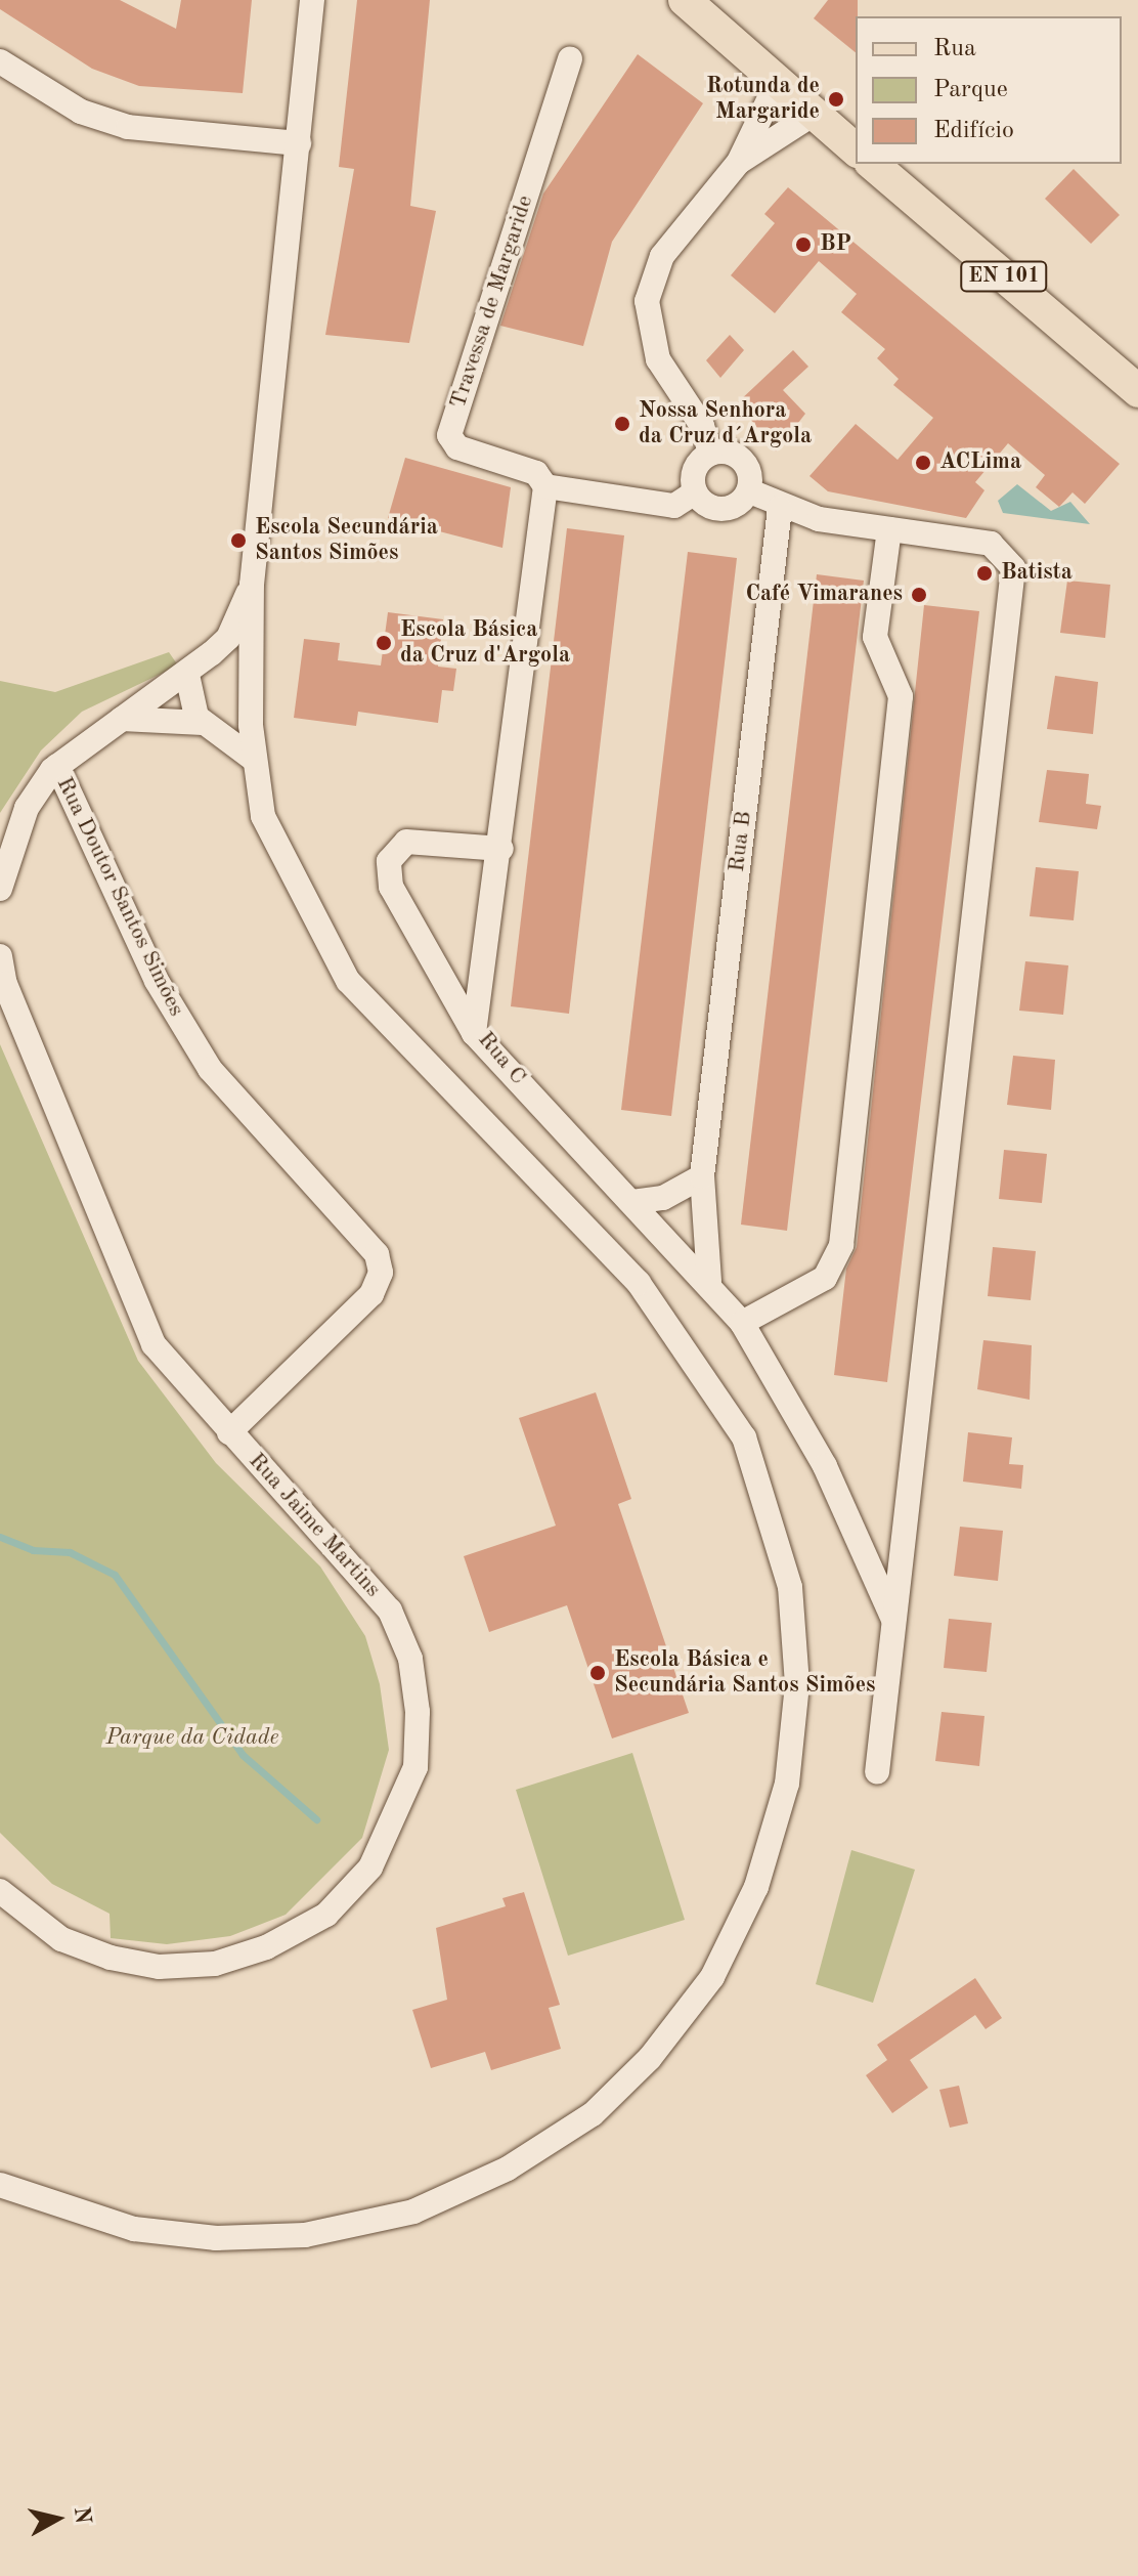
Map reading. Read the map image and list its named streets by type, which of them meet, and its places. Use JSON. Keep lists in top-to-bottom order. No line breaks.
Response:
{"streets":{"main road":["EN 101"],"street":["Travessa de Margaride","Rua B","Rua Doutor Santos Simões","Rua C","Rua Jaime Martins"]},"crossings":[["Travessa de Margaride","Rua C"],["Rua B","Rua C"],["Rua Doutor Santos Simões","Rua Jaime Martins"]],"parks":["Parque da Cidade"],"places":["Rotunda de Margaride","BP","Nossa Senhora da Cruz d´Argola","ACLima","Escola Secundária Santos Simões","Batista","Café Vimaranes","Escola Básica da Cruz d'Argola","Escola Básica e Secundária Santos Simões"],"legend":["Rua","Parque","Edifício"],"north":"right"}
